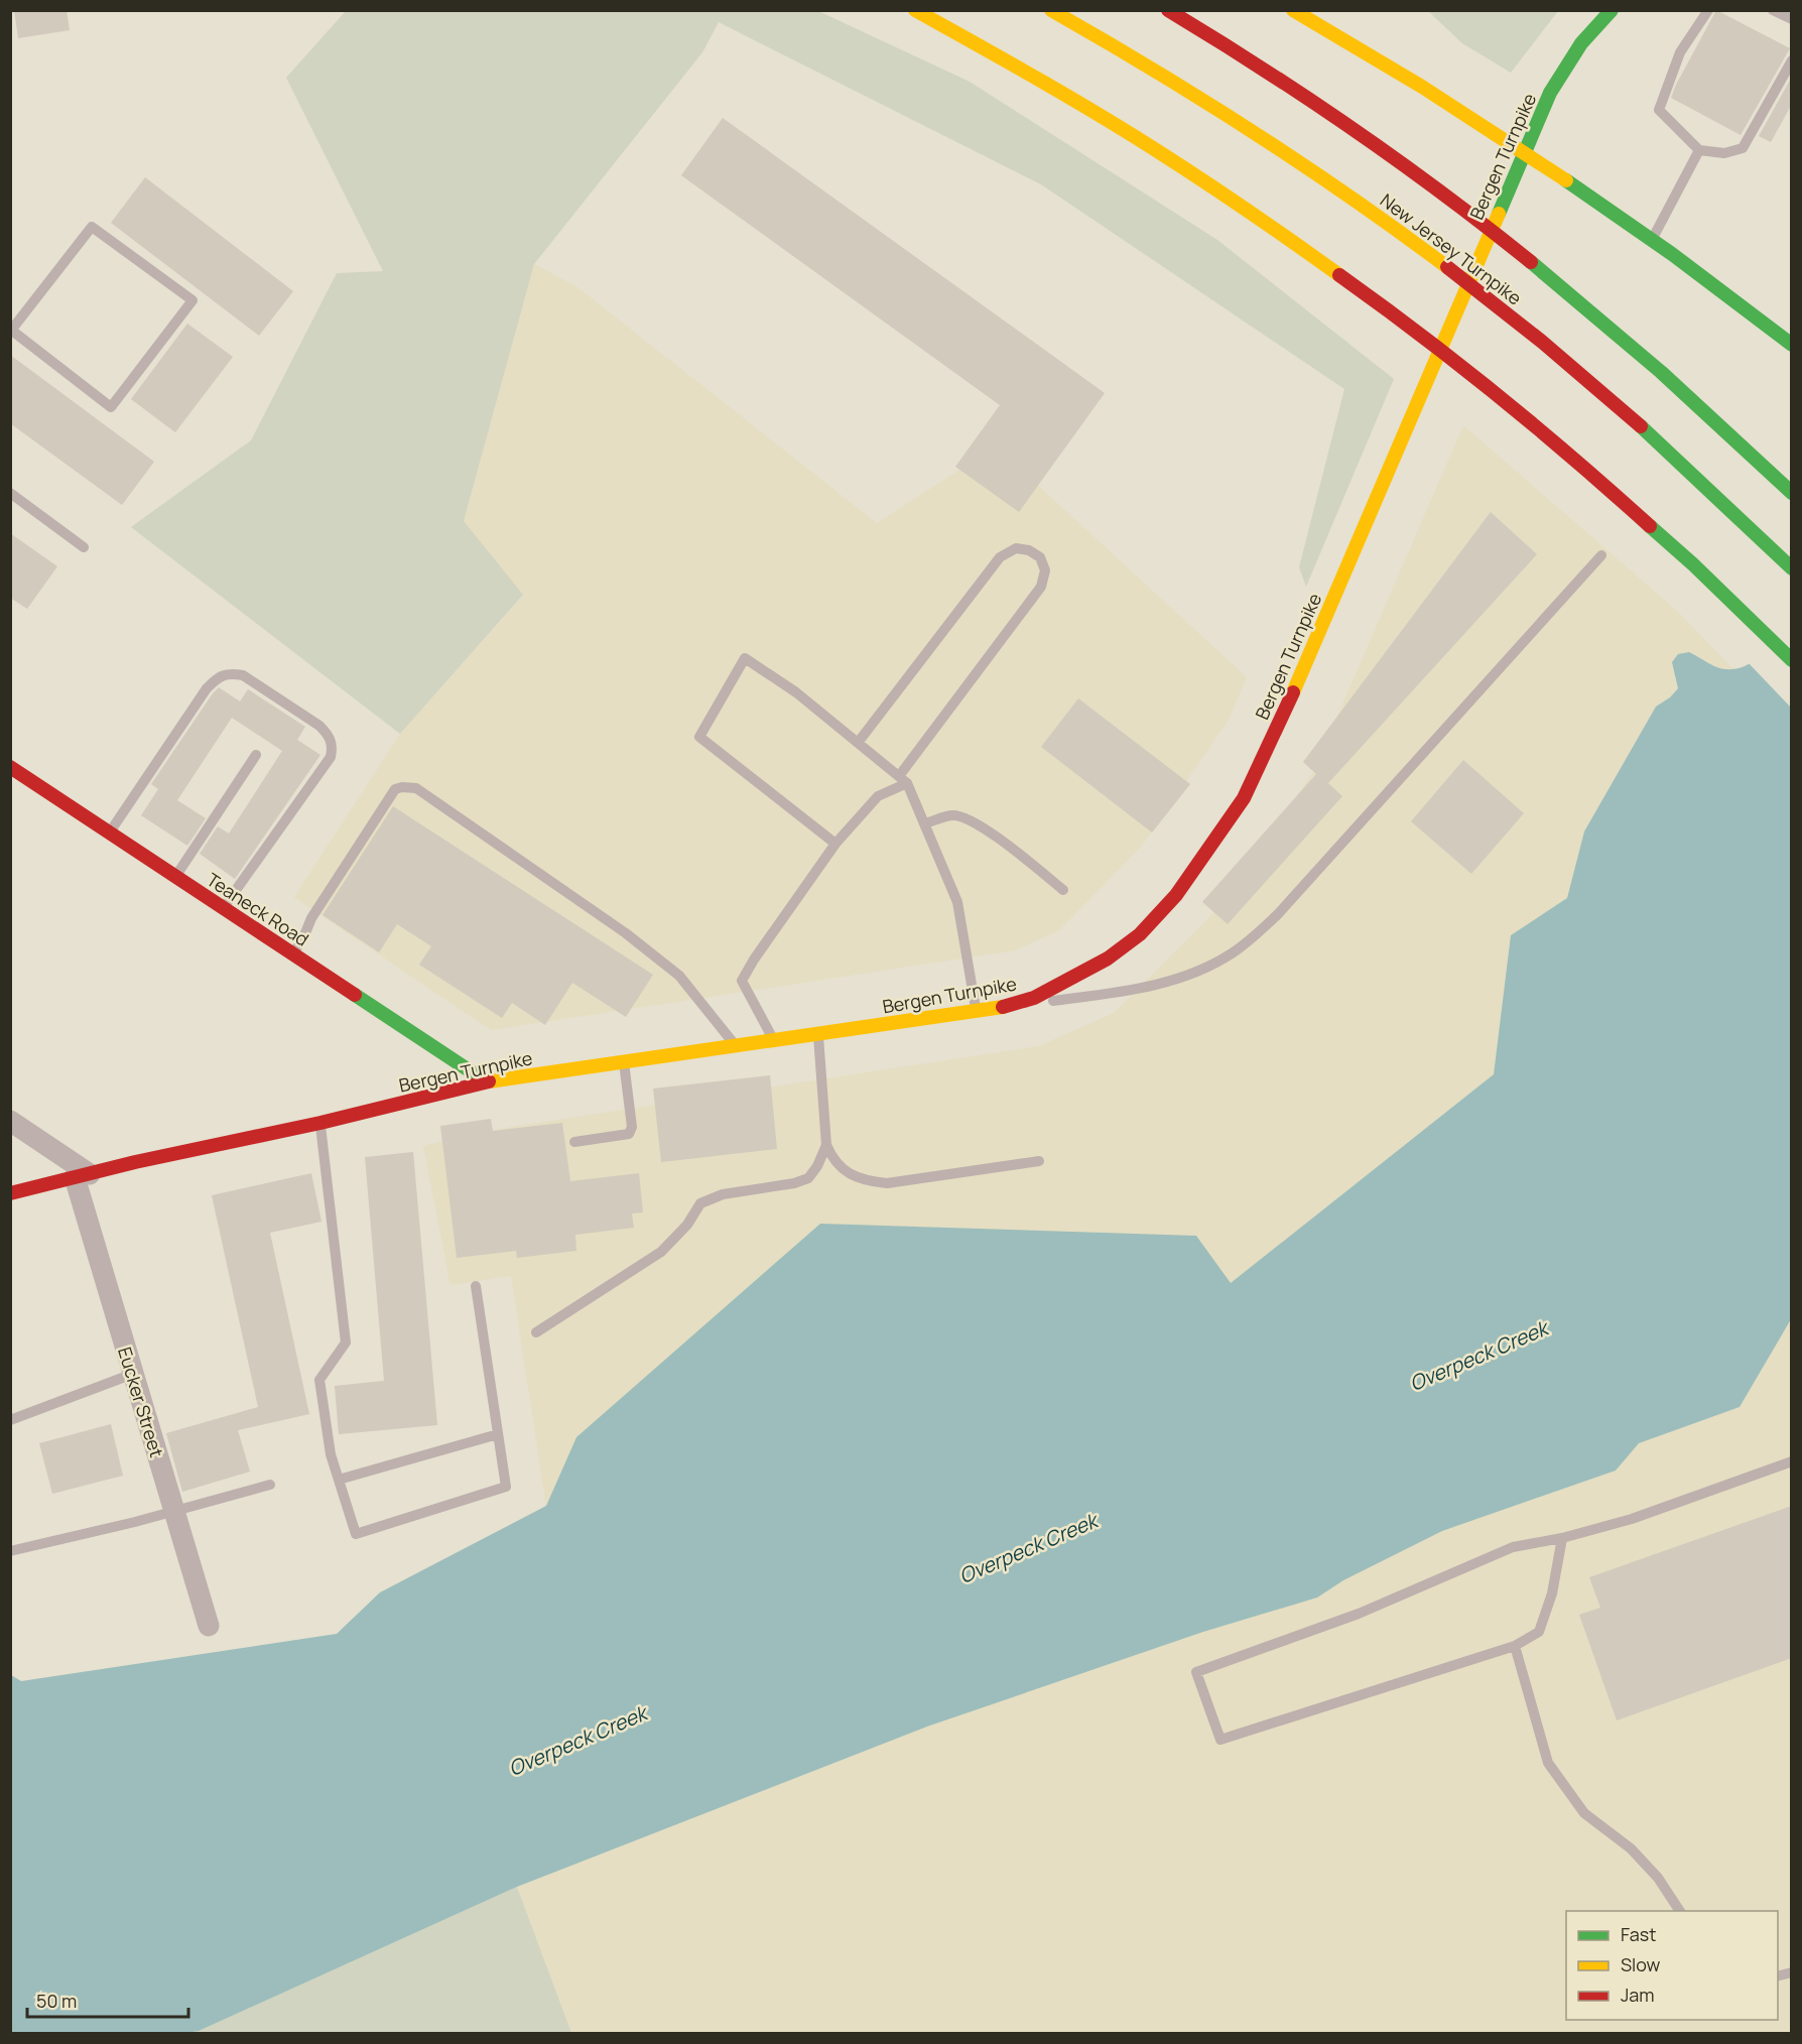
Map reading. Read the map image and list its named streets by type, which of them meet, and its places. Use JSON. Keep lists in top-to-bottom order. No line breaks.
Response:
{"streets":{"main road":["Bergen Turnpike","New Jersey Turnpike","Teaneck Road"],"street":["Eucker Street"]},"crossings":[["Bergen Turnpike","Teaneck Road"],["Bergen Turnpike","Eucker Street"]],"water":["Overpeck Creek"],"legend":["Fast","Slow","Jam"],"scale_bar":"50 m"}
